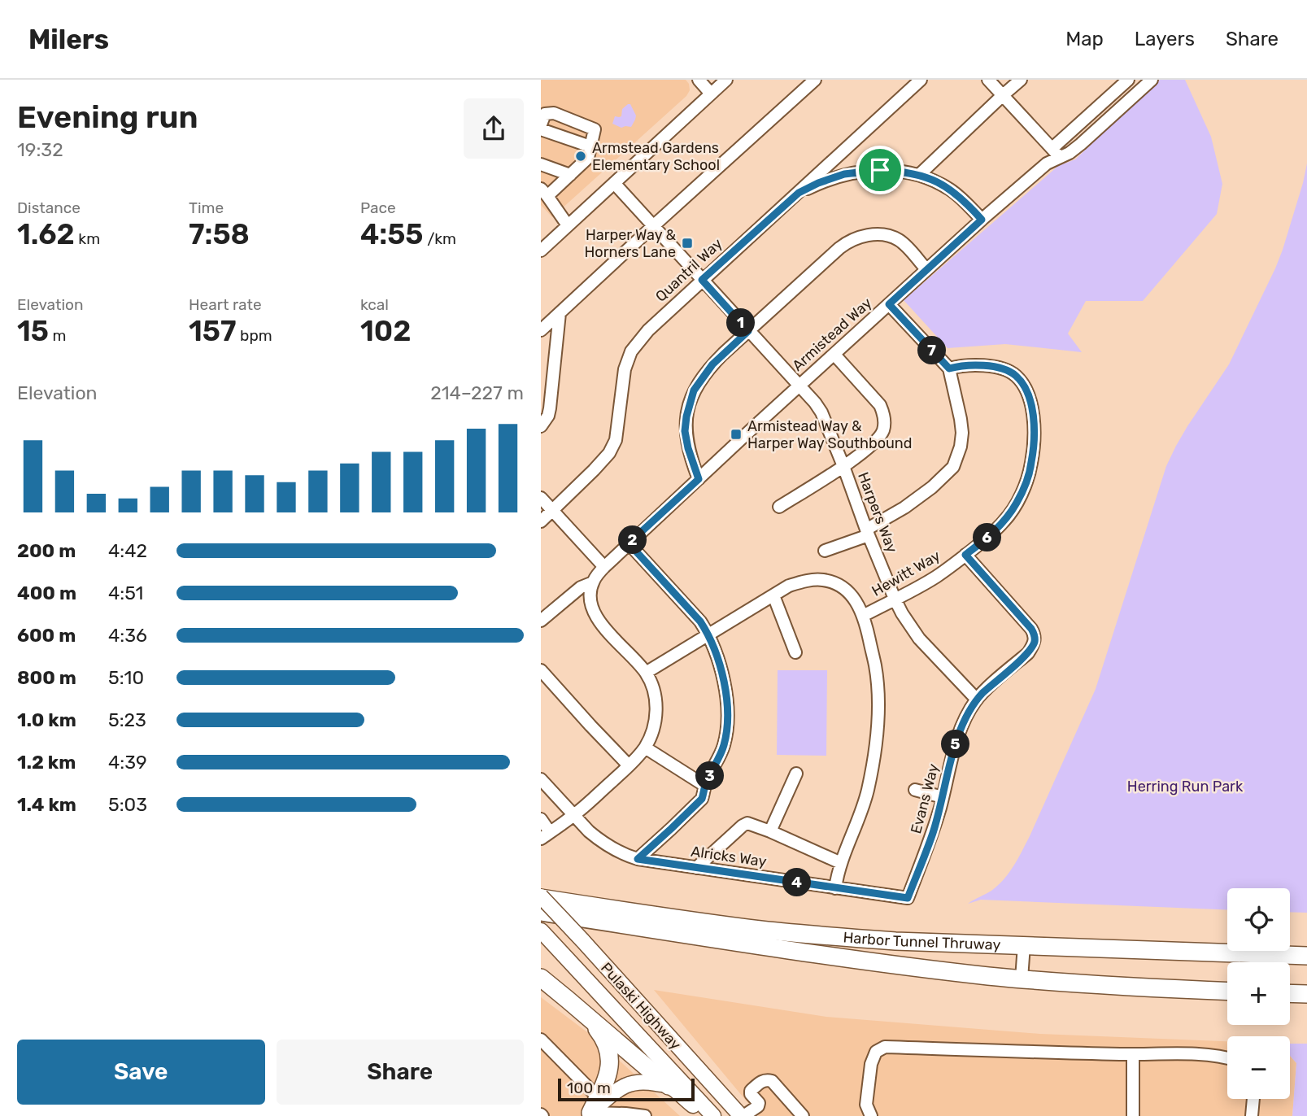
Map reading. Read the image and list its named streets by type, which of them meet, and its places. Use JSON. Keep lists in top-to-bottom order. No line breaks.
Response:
{"streets":{"highway":["Harbor Tunnel Thruway"],"main road":["Pulaski Highway"],"street":["Quantril Way","Armistead Way","Harpers Way","Hewitt Way","Evans Way","Alricks Way"]},"crossings":[["Quantril Way","Harpers Way"],["Armistead Way","Harpers Way"],["Harpers Way","Hewitt Way"],["Harpers Way","Evans Way"],["Hewitt Way","Evans Way"],["Hewitt Way","Alricks Way"],["Evans Way","Alricks Way"],["Harbor Tunnel Thruway","Pulaski Highway"]],"parks":["Herring Run Park"],"places":{"other":["Armstead Gardens Elementary School"],"transit":["Harper Way & Horners Lane","Armistead Way & Harper Way Southbound"]},"scale_bar":"100 m","page":{"header":"Milers","nav":["Map","Layers","Share"],"heading":["Evening run","19:32"],"stats":[["Distance","1.62 km"],["Time","7:58"],["Pace","4:55 /km"],["Elevation","15 m"],["Heart rate","157 bpm"],["kcal","102"]],"pins":["1","7","6","2","5","3","4"],"chart":["Elevation","214–227 m"],"list":[{"name":"200 m","note":"4:42"},{"name":"400 m","note":"4:51"},{"name":"600 m","note":"4:36"},{"name":"800 m","note":"5:10"},{"name":"1.0 km","note":"5:23"},{"name":"1.2 km","note":"4:39"},{"name":"1.4 km","note":"5:03"}],"map_buttons":["+","−"],"buttons":["Save","Share"],"scale":"100 m"}}
